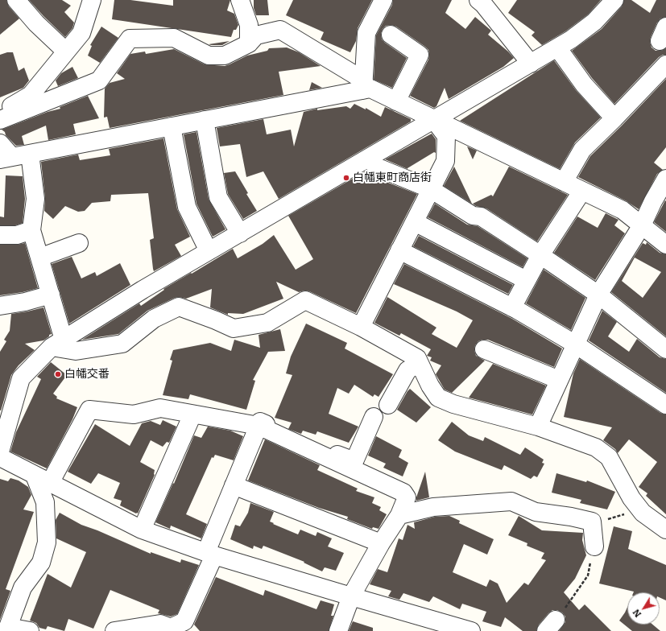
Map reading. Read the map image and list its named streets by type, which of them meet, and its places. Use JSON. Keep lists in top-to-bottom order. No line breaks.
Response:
{"places":["白幡東町商店街","白幡交番"],"north":"bottom left"}
